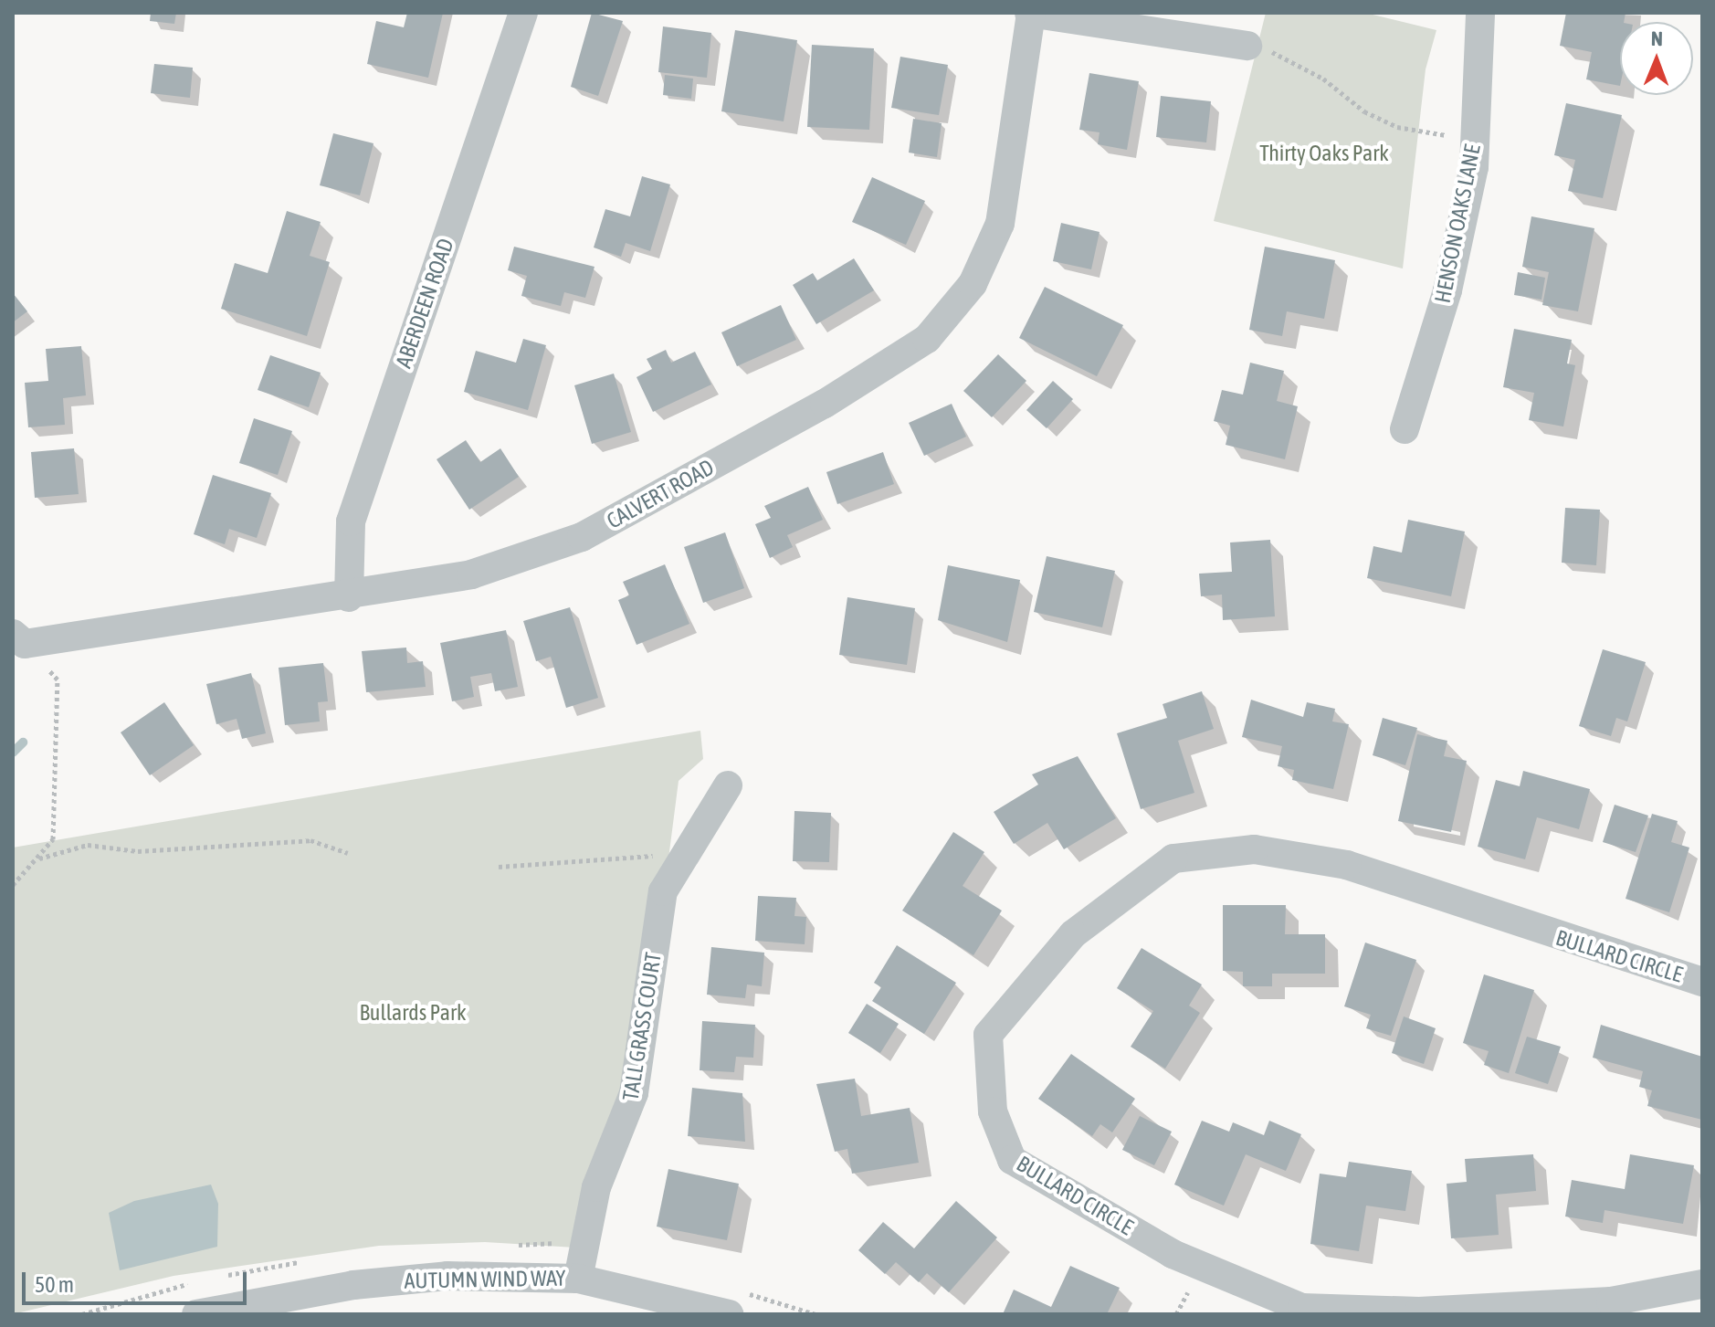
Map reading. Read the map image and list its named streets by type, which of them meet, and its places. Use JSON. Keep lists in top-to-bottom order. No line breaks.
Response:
{"streets":{"street":["HENSON OAKS LANE","ABERDEEN ROAD","CALVERT ROAD","BULLARD CIRCLE","TALL GRASS COURT","AUTUMN WIND WAY"]},"crossings":[["ABERDEEN ROAD","CALVERT ROAD"],["TALL GRASS COURT","AUTUMN WIND WAY"]],"parks":["Thirty Oaks Park","Bullards Park"],"scale_bar":"50 m","north":"top"}
